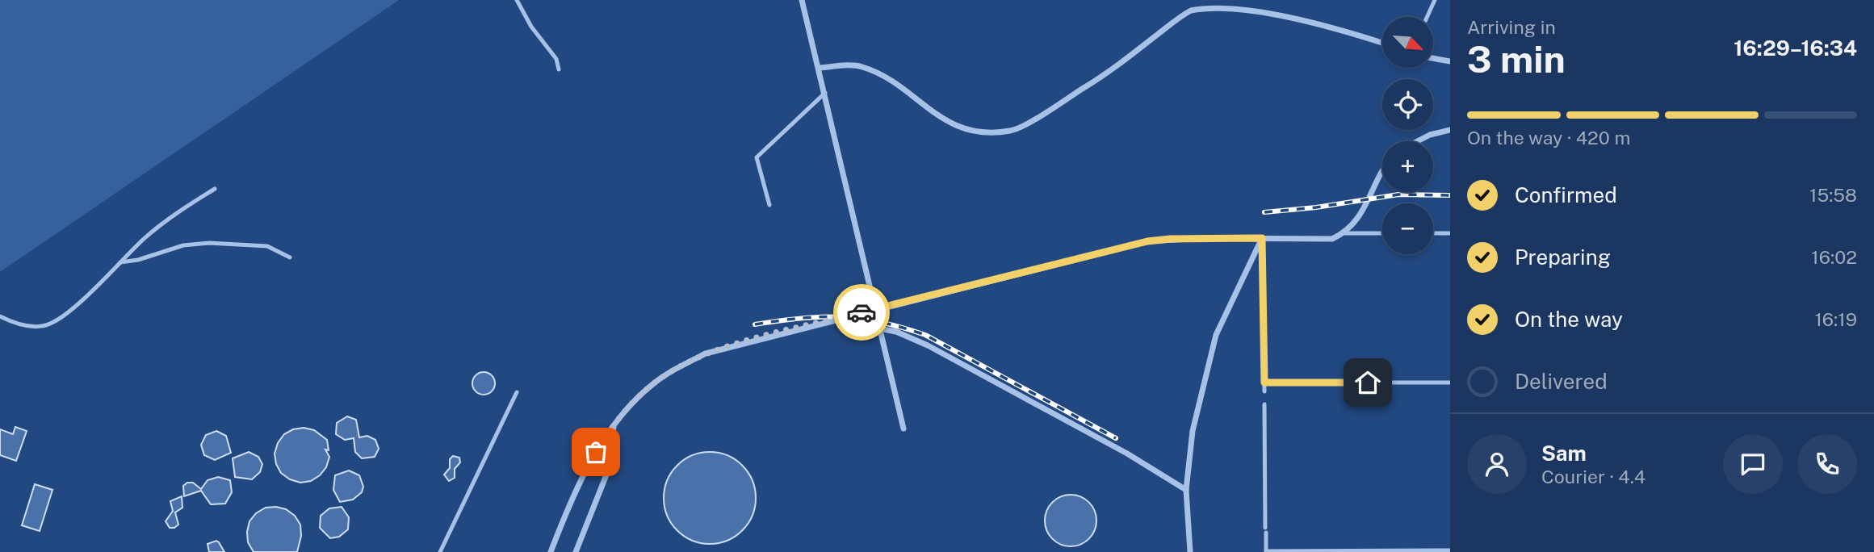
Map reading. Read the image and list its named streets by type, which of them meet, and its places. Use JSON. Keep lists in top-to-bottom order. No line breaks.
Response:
{"north":"bottom right","page":{"heading":["3 min","Arriving in","16:29–16:34"],"panel":["Sam","Courier · 4.4"],"map_buttons":["+","−"],"bar":"On the way · 420 m","list":[["Confirmed","15:58"],["Preparing","16:02"],["On the way","16:19"],"Delivered"]}}
